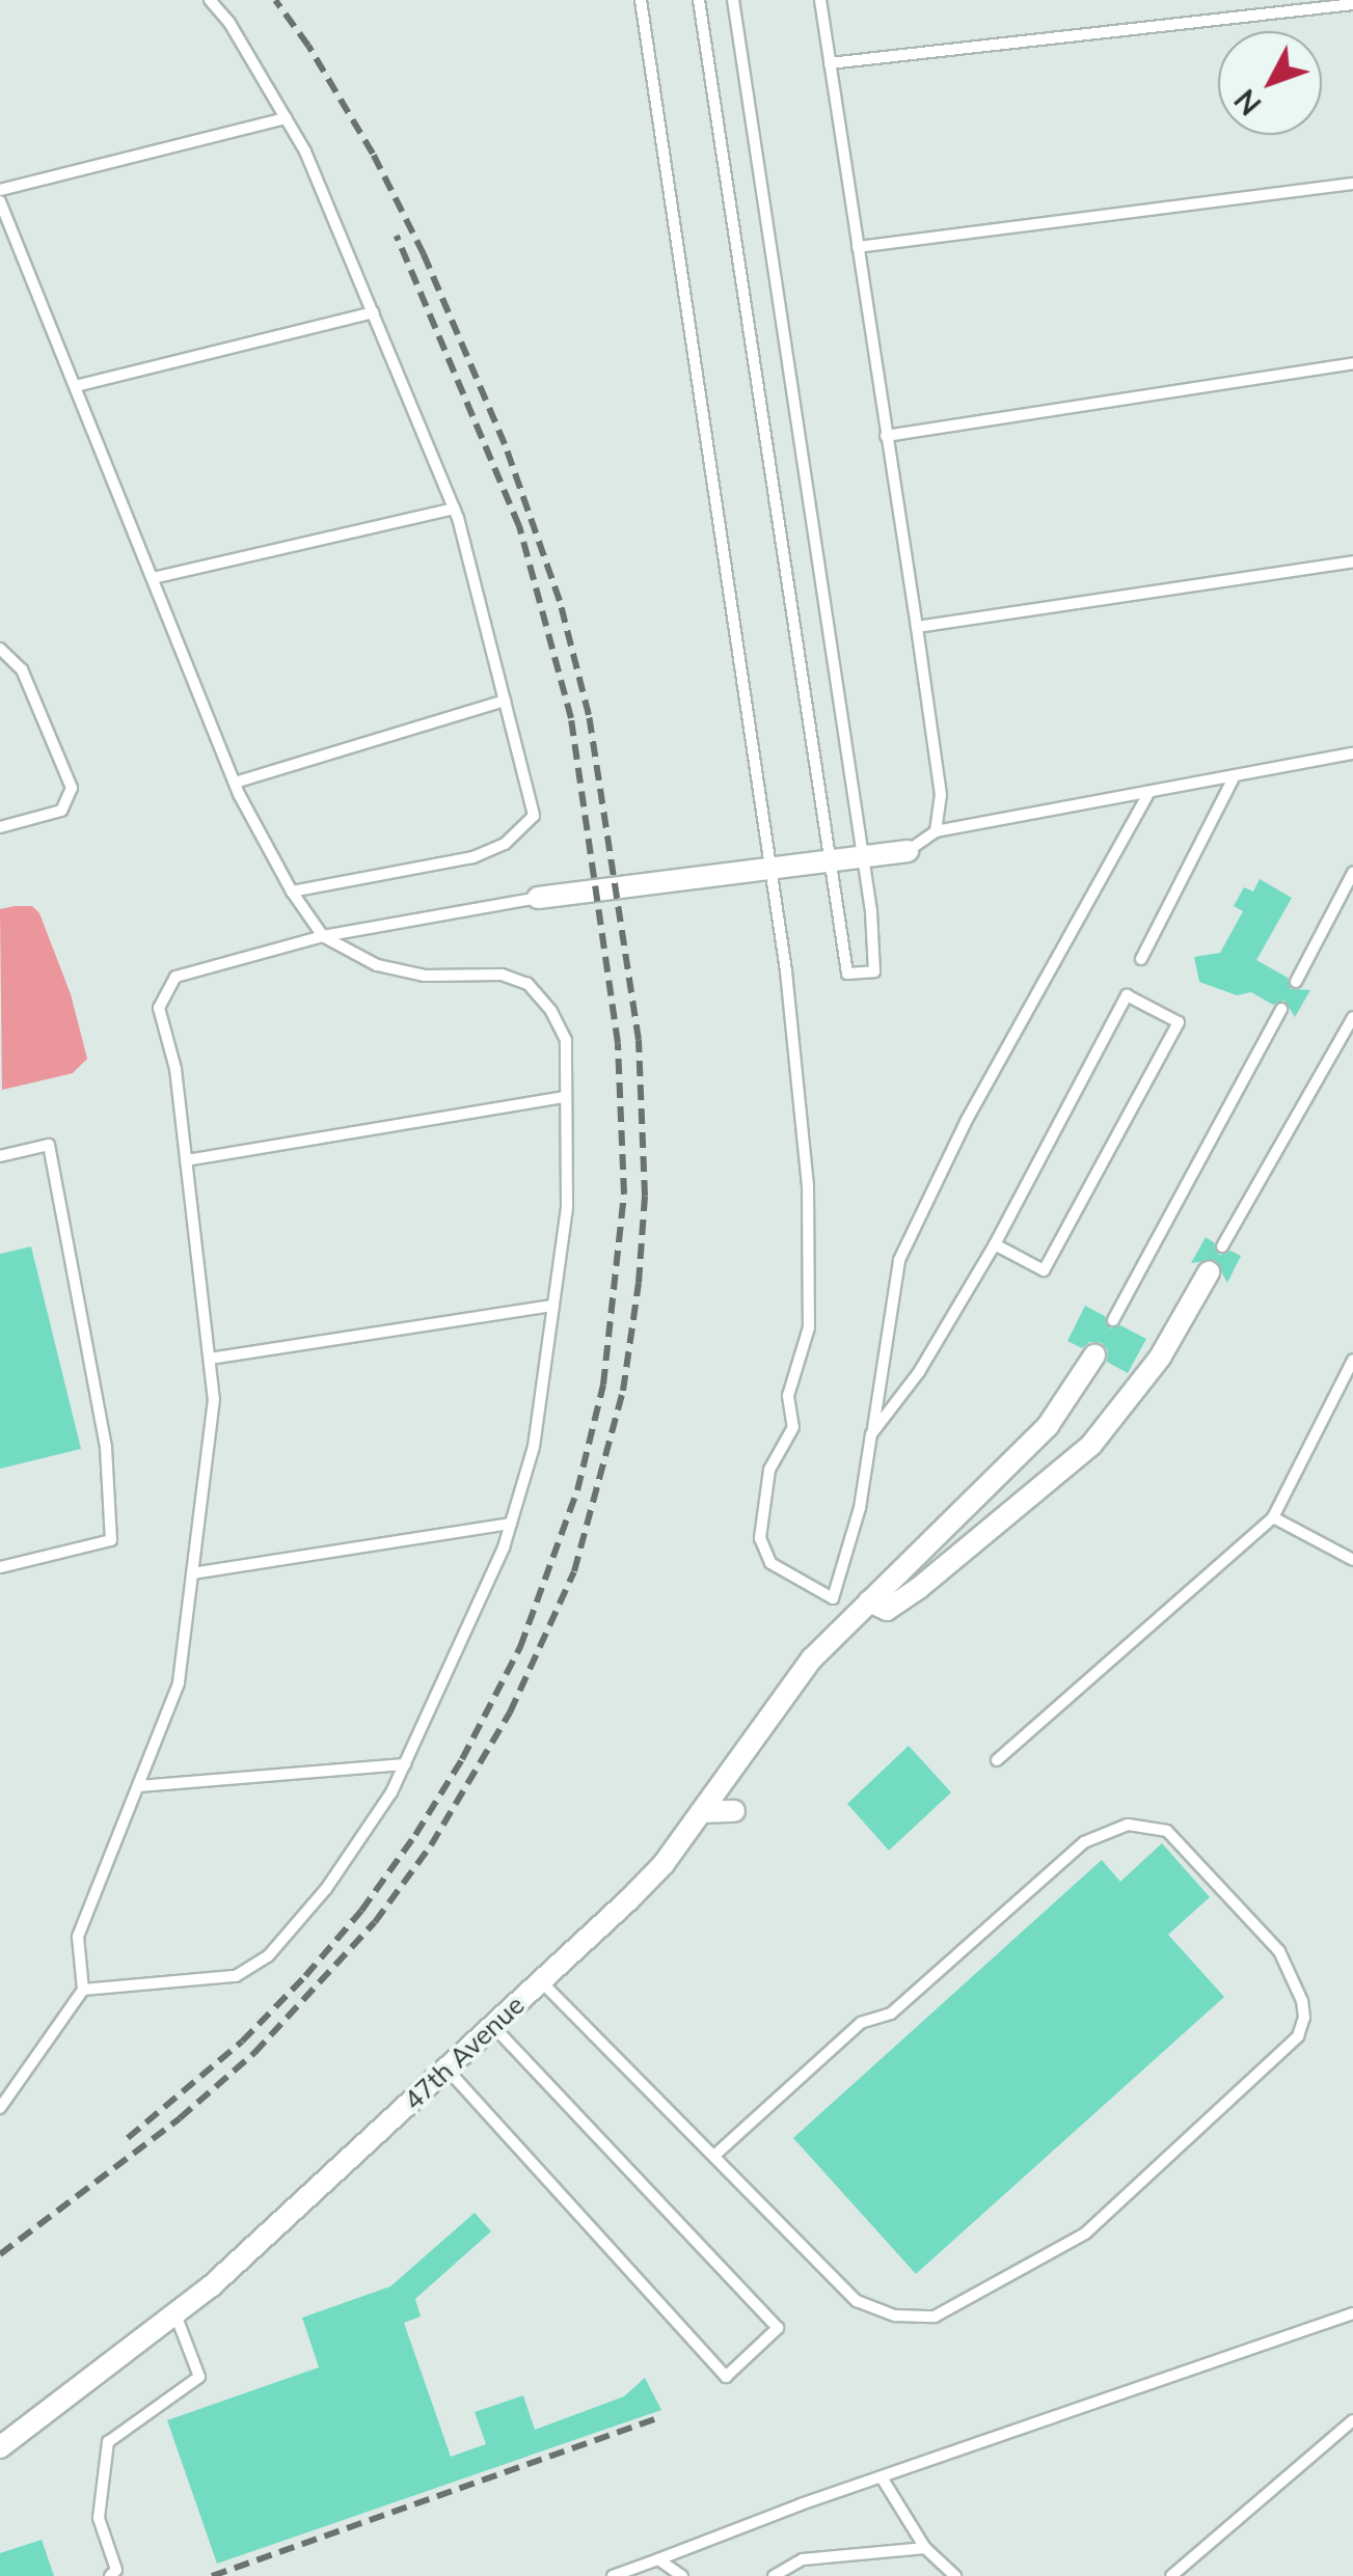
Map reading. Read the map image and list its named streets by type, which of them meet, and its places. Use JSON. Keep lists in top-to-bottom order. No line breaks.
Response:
{"streets":{"street":["47th Avenue"]},"north":"bottom left"}
